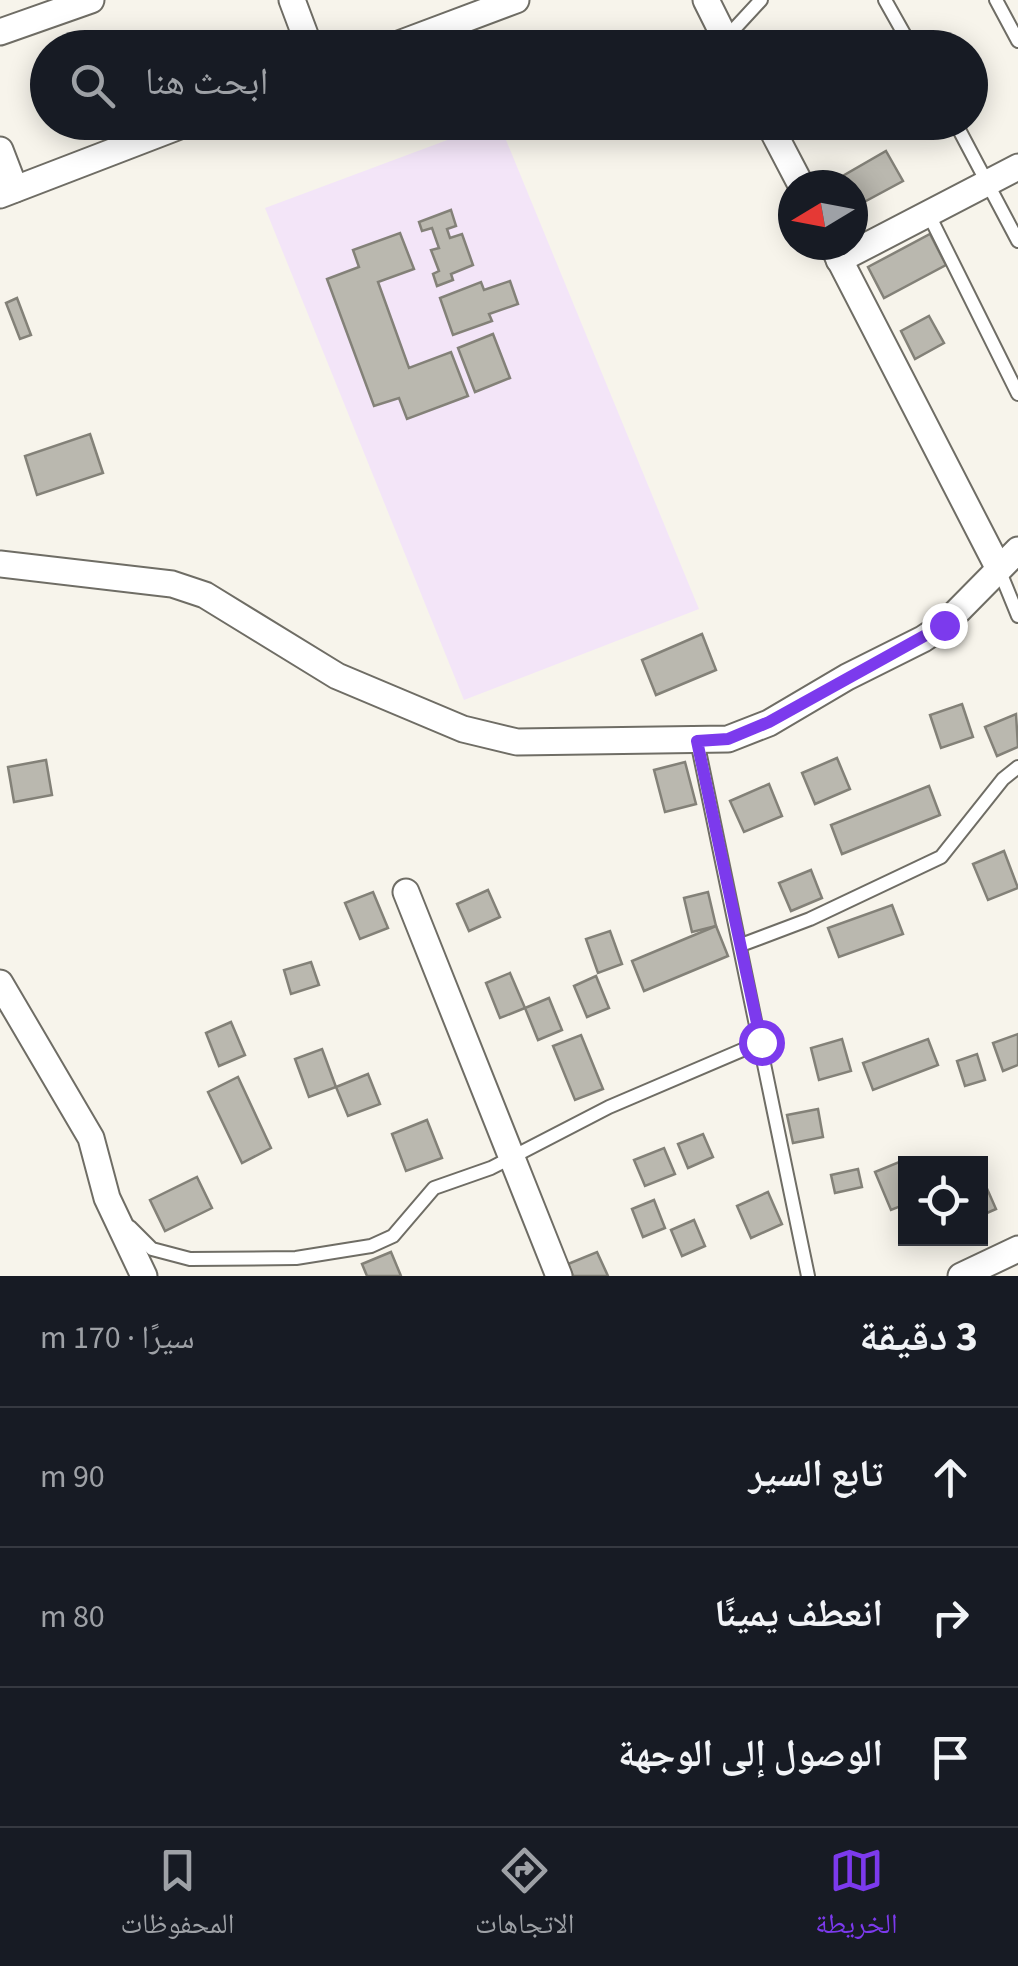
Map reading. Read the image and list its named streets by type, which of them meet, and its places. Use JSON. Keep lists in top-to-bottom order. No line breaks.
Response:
{"north":"left","page":{"search":"ابحث هنا","heading":["3 دقيقة","سيرًا · 170 m"],"list":[["تابع السير","90 m"],["انعطف يمينًا","80 m"],"الوصول إلى الوجهة"],"nav":["الخريطة","الاتجاهات","المحفوظات"]}}
